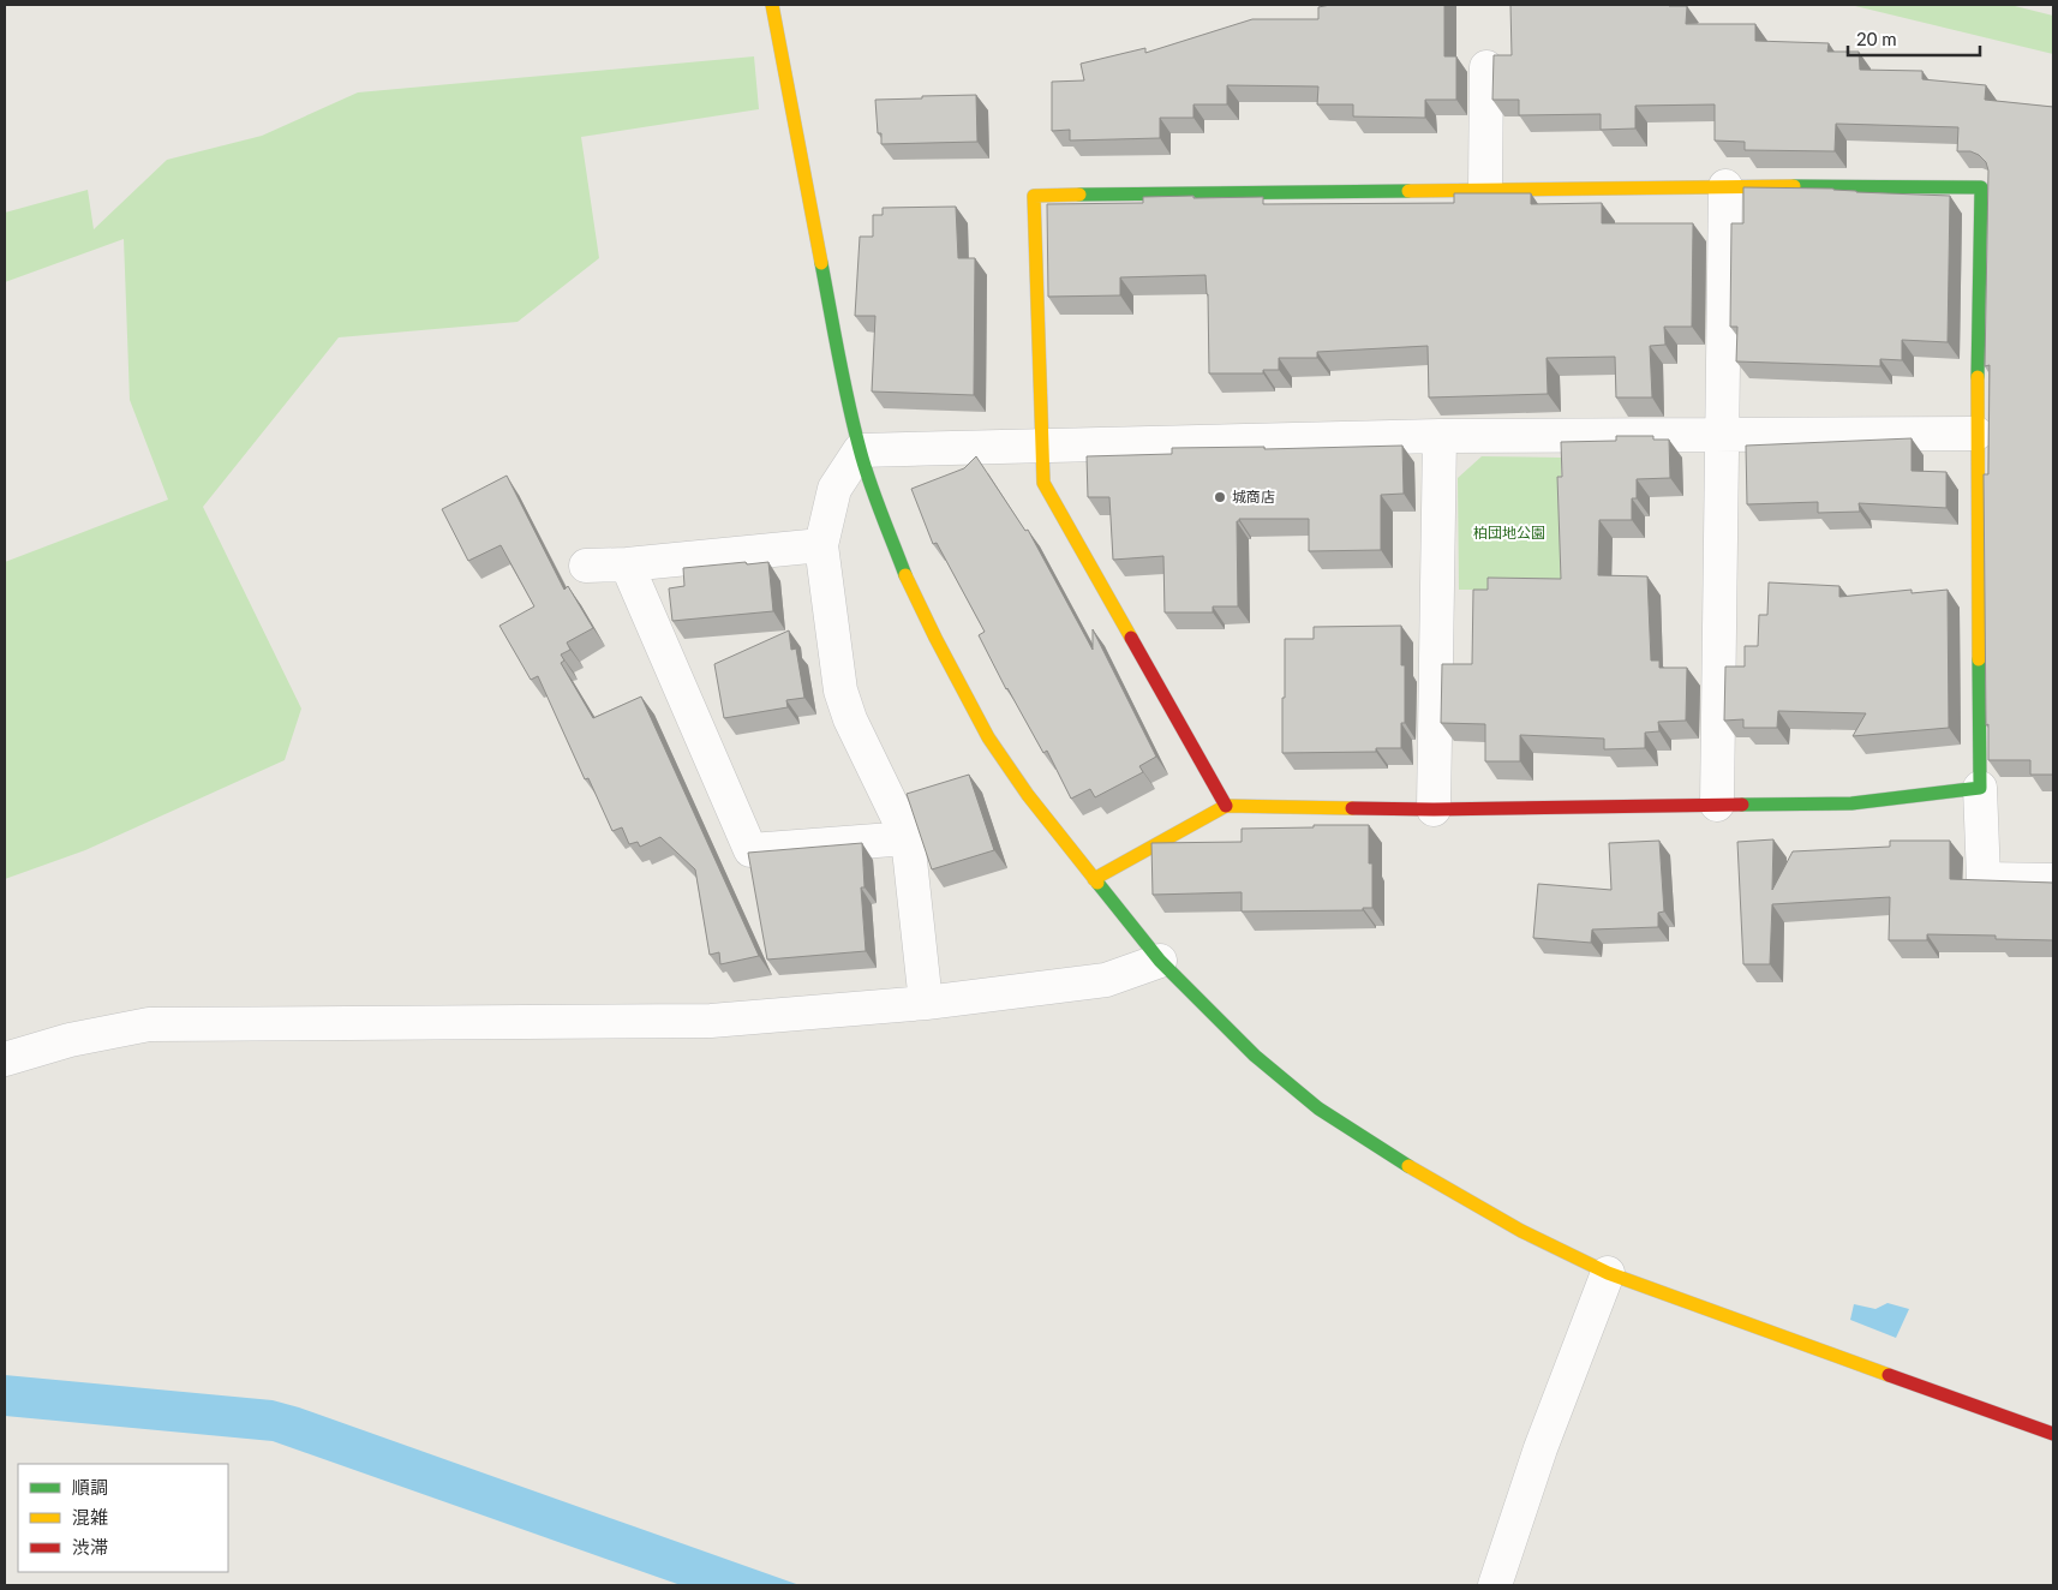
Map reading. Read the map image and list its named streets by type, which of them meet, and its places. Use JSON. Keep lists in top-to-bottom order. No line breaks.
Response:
{"parks":["柏団地公園"],"places":["城商店"],"legend":["順調","混雑","渋滞"],"scale_bar":"20 m"}
